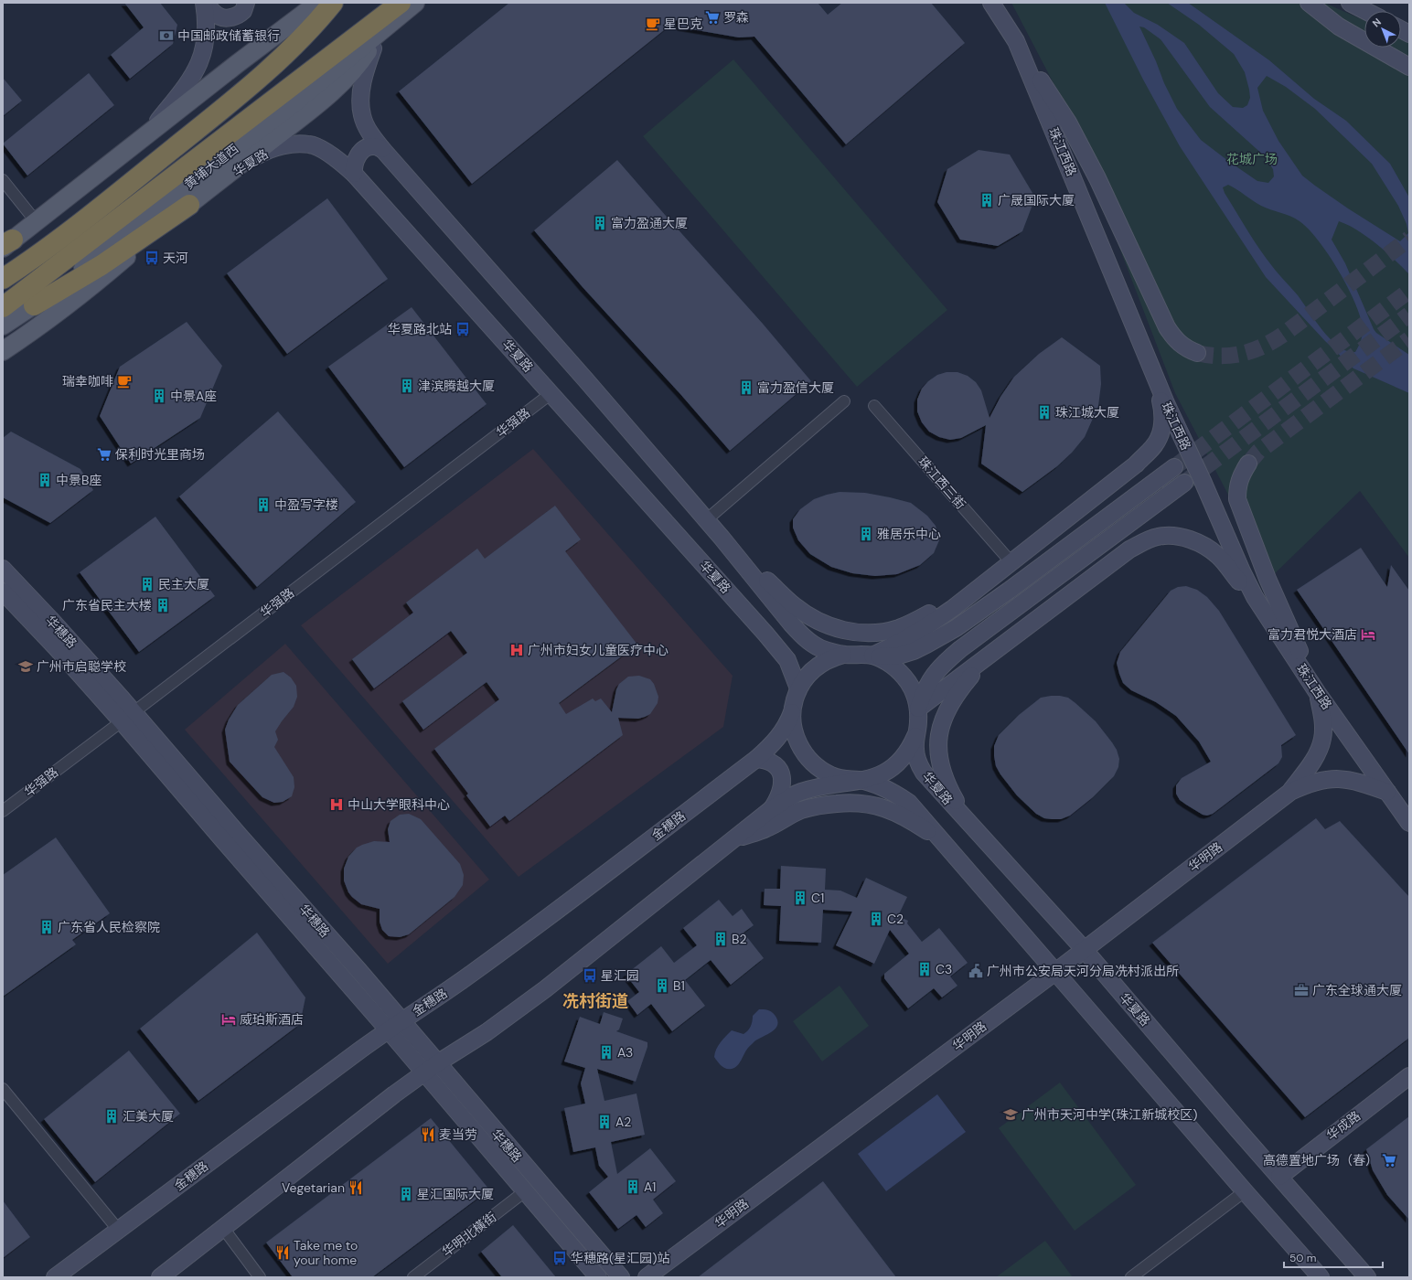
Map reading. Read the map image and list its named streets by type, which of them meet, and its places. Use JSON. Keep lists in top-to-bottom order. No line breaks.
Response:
{"streets":{"main road":["珠江西路","华夏路","黄埔大道西","华穗路","金穗路","华明路","华成路"],"street":["华强路","珠江西三街","华明北橫街"]},"crossings":[["华夏路","黄埔大道西"],["华夏路","华强路"],["华夏路","金穗路"],["华夏路","华明路"],["华夏路","华成路"],["华强路","华穗路"],["华穗路","金穗路"],["华穗路","华明北橫街"]],"districts":["冼村街道"],"parks":["花城广场"],"places":{"supermarket":["罗森","保利时光里商场","高德置地广场（春）"],"cafe":["星巴克","瑞幸咖啡"],"bank":["中国邮政储蓄银行"],"building":["广晟国际大厦","富力盈通大厦","津滨腾越大厦","富力盈信大厦","中景A座","珠江城大厦","中景B座","中盈写字楼","雅居乐中心","民主大厦","广东省民主大楼","C1","C2","广东省人民检察院","B2","C3","B1","A3","汇美大厦","A2","A1","星汇国际大厦"],"bus stop":["天河","华夏路北站","星汇园","华穗路(星汇园)站"],"hotel":["富力君悦大酒店","威珀斯酒店"],"hospital":["广州市妇女儿童医疗中心","中山大学眼科中心"],"school or university":["广州市启聪学校","广州市天河中学(珠江新城校区)"],"public building":["广州市公安局天河分局冼村派出所"],"office":["广东全球通大厦"],"restaurant":["麦当劳","Vegetarian","Take me to your home"]},"scale_bar":"50 m","north":"top left"}
